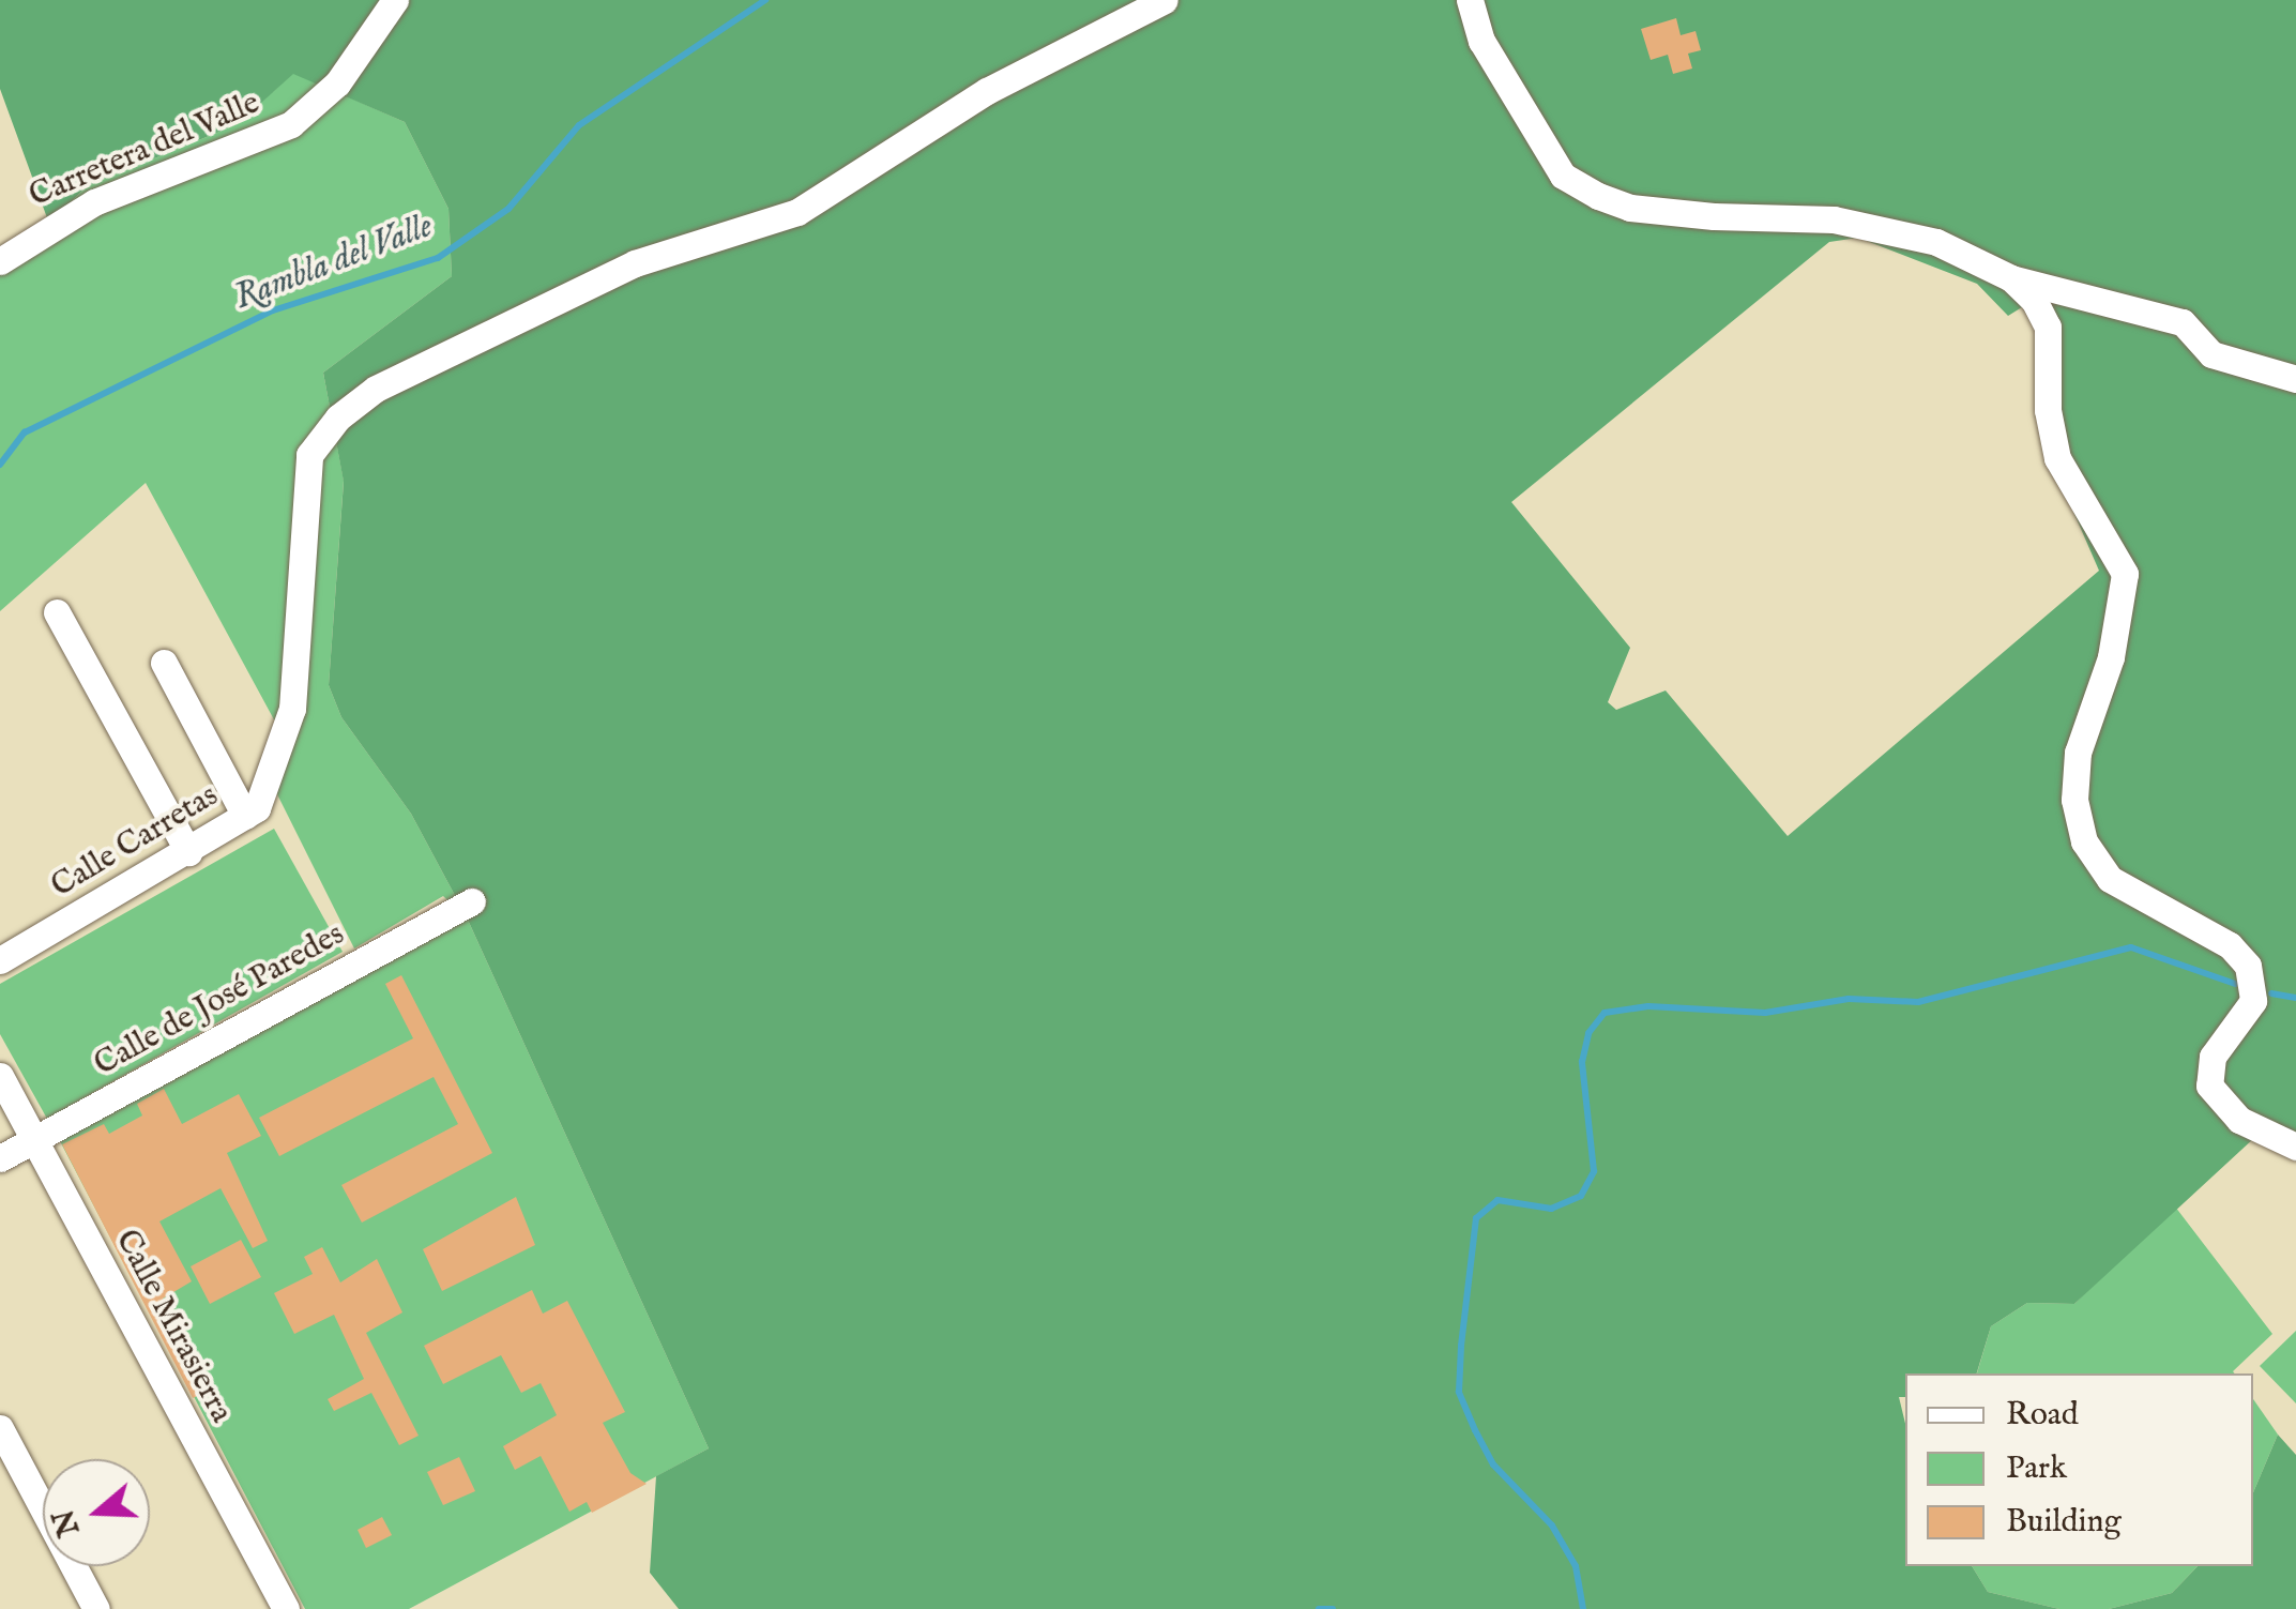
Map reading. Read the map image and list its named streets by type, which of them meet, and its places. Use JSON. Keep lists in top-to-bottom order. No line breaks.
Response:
{"streets":{"street":["Carretera del Valle","Calle Carretas","Calle de José Paredes","Calle Mirasierra"]},"crossings":[["Calle de José Paredes","Calle Mirasierra"]],"water":["Rambla del Valle"],"legend":["Road","Park","Building"],"north":"left"}
